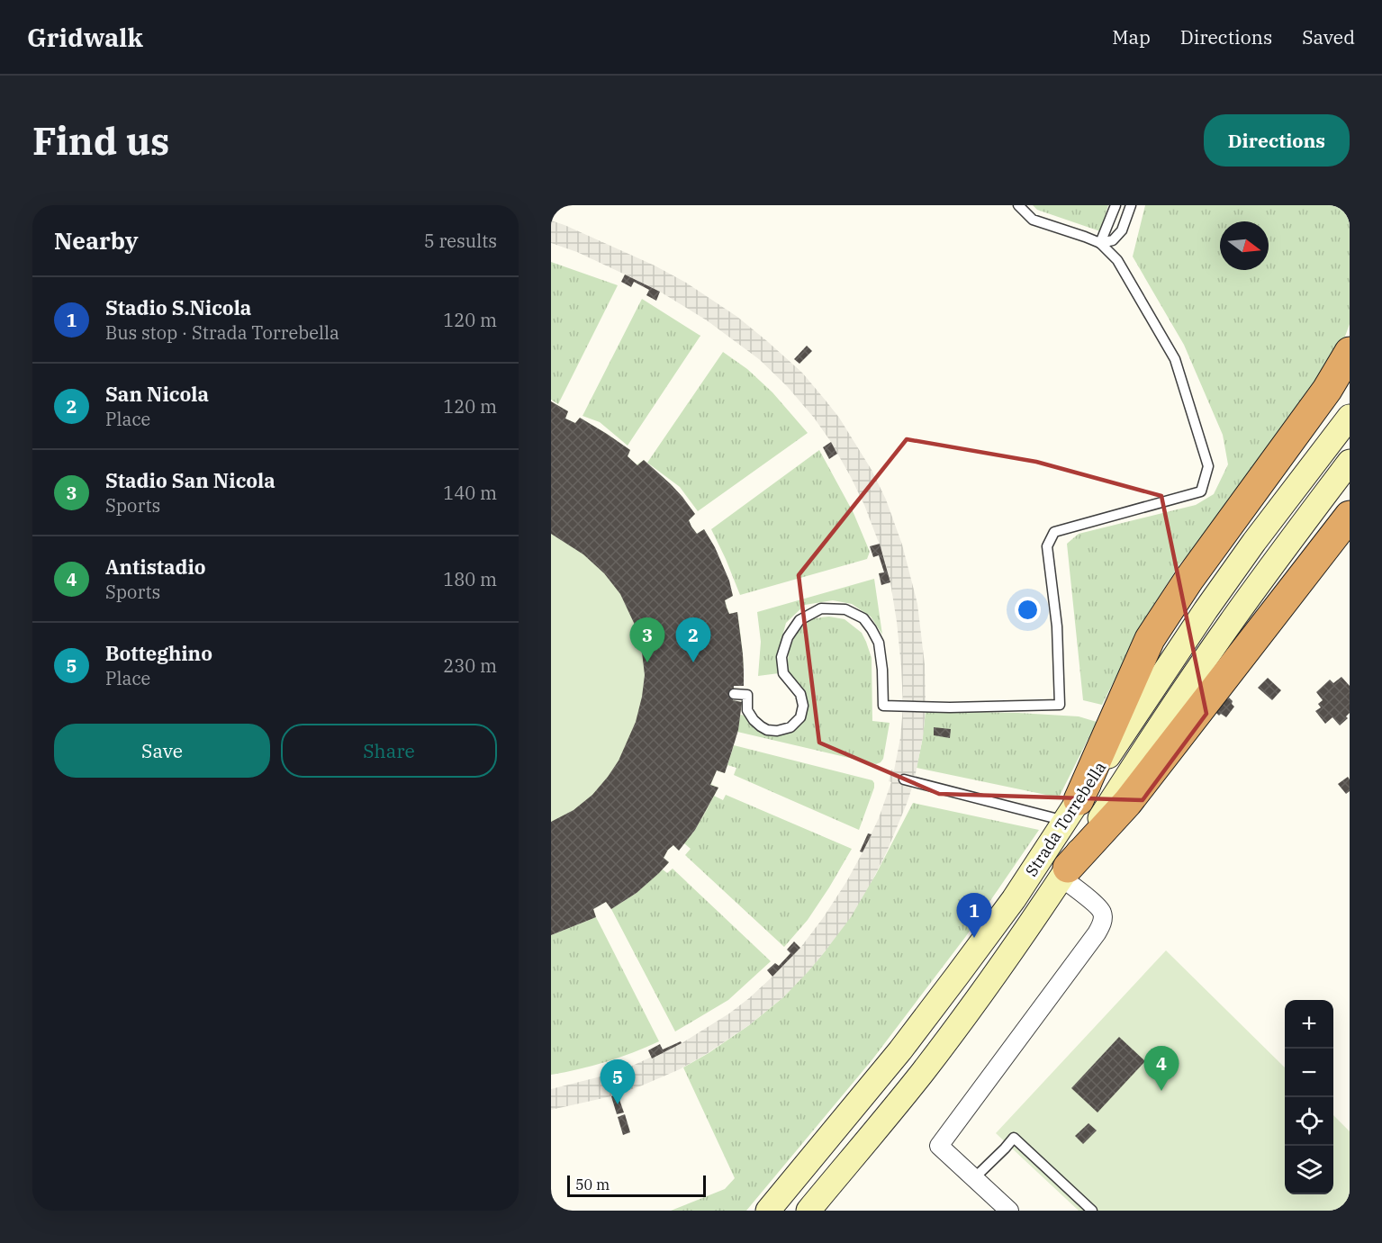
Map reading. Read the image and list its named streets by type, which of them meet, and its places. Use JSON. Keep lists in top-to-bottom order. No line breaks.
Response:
{"streets":{"main road":["Strada Torrebella"]},"scale_bar":"50 m","north":"right","page":{"header":"Gridwalk","nav":["Map","Directions","Saved"],"buttons":["Directions",["Save","Share"]],"title":"Find us","heading":["Nearby","5 results"],"list":[{"mark":"1","name":"Stadio S.Nicola","note":"Bus stop · Strada Torrebella","value":"120 m"},{"mark":"2","name":"San Nicola","note":"Place","value":"120 m"},{"mark":"3","name":"Stadio San Nicola","note":"Sports","value":"140 m"},{"mark":"4","name":"Antistadio","note":"Sports","value":"180 m"},{"mark":"5","name":"Botteghino","note":"Place","value":"230 m"}],"pins":["2","3","1","4","5"],"map_buttons":["+","−"],"scale":"50 m"}}
